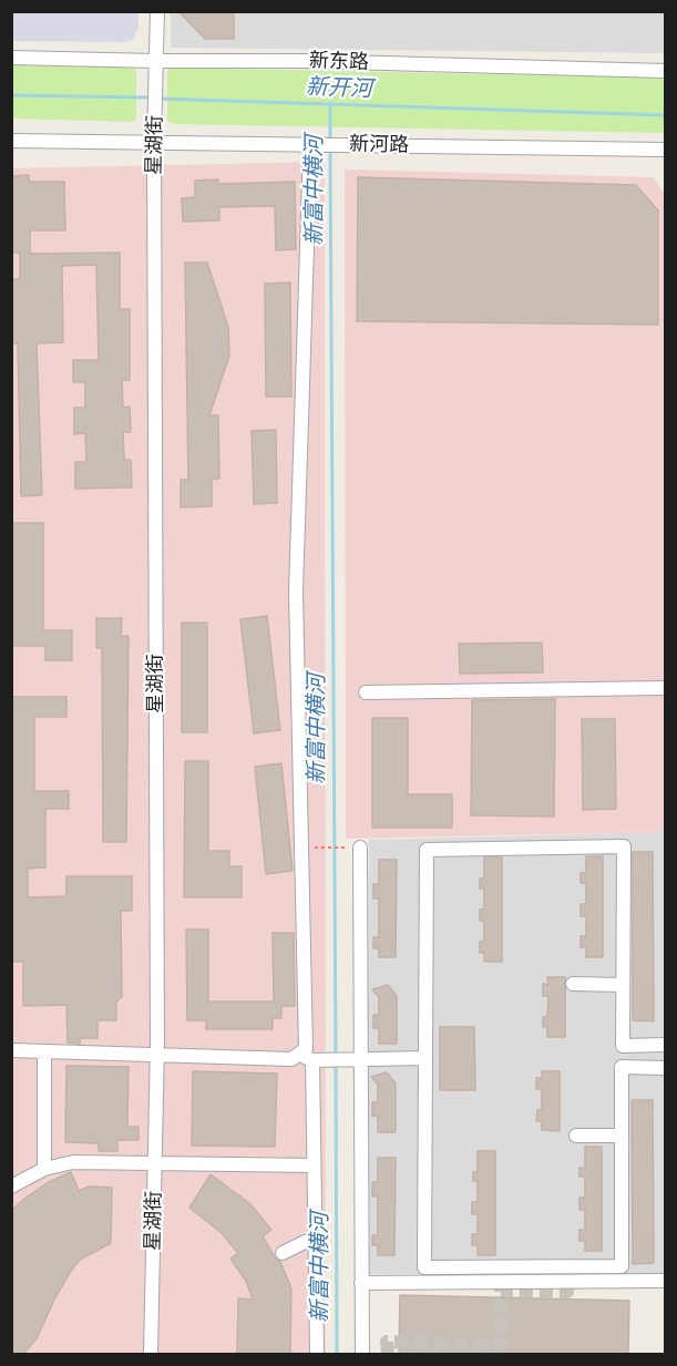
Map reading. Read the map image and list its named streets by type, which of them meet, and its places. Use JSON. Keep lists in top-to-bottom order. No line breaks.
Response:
{"streets":{"street":["新东路","星湖街","新河路"]},"crossings":[["新东路","星湖街"],["星湖街","新河路"]],"water":["新开河","新富中横河"]}
